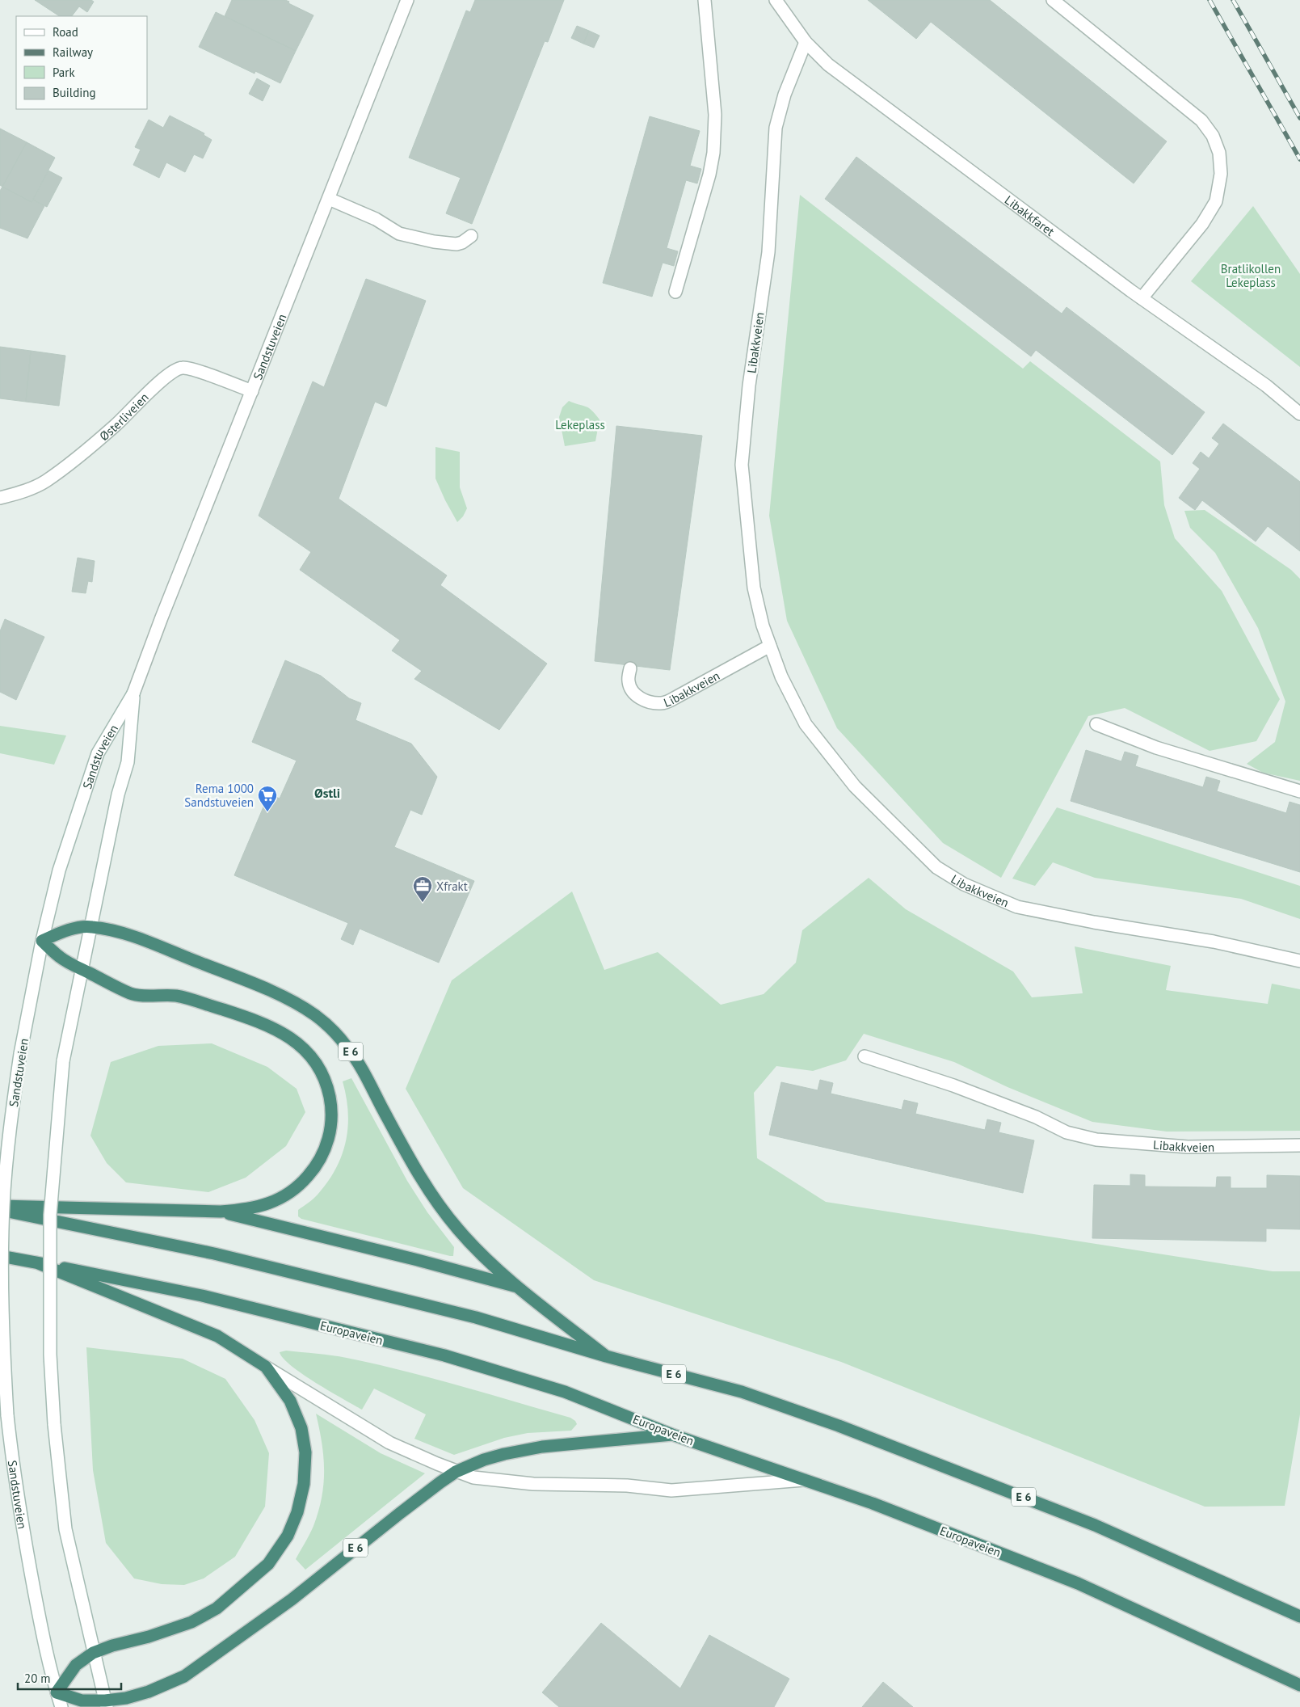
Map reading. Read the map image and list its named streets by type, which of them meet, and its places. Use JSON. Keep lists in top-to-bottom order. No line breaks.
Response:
{"streets":{"highway":["E 6","Europaveien"],"street":["Libakkfaret","Libakkveien","Sandstuveien","Østerliveien"]},"crossings":[["Libakkfaret","Libakkveien"],["Sandstuveien","Østerliveien"],["Sandstuveien","E 6"],["E 6","Europaveien"]],"districts":["Østli"],"parks":["Bratlikollen Lekeplass","Lekeplass"],"places":{"supermarket":["Rema 1000 Sandstuveien"],"office":["Xfrakt"]},"legend":["Road","Railway","Park","Building"],"scale_bar":"20 m"}
